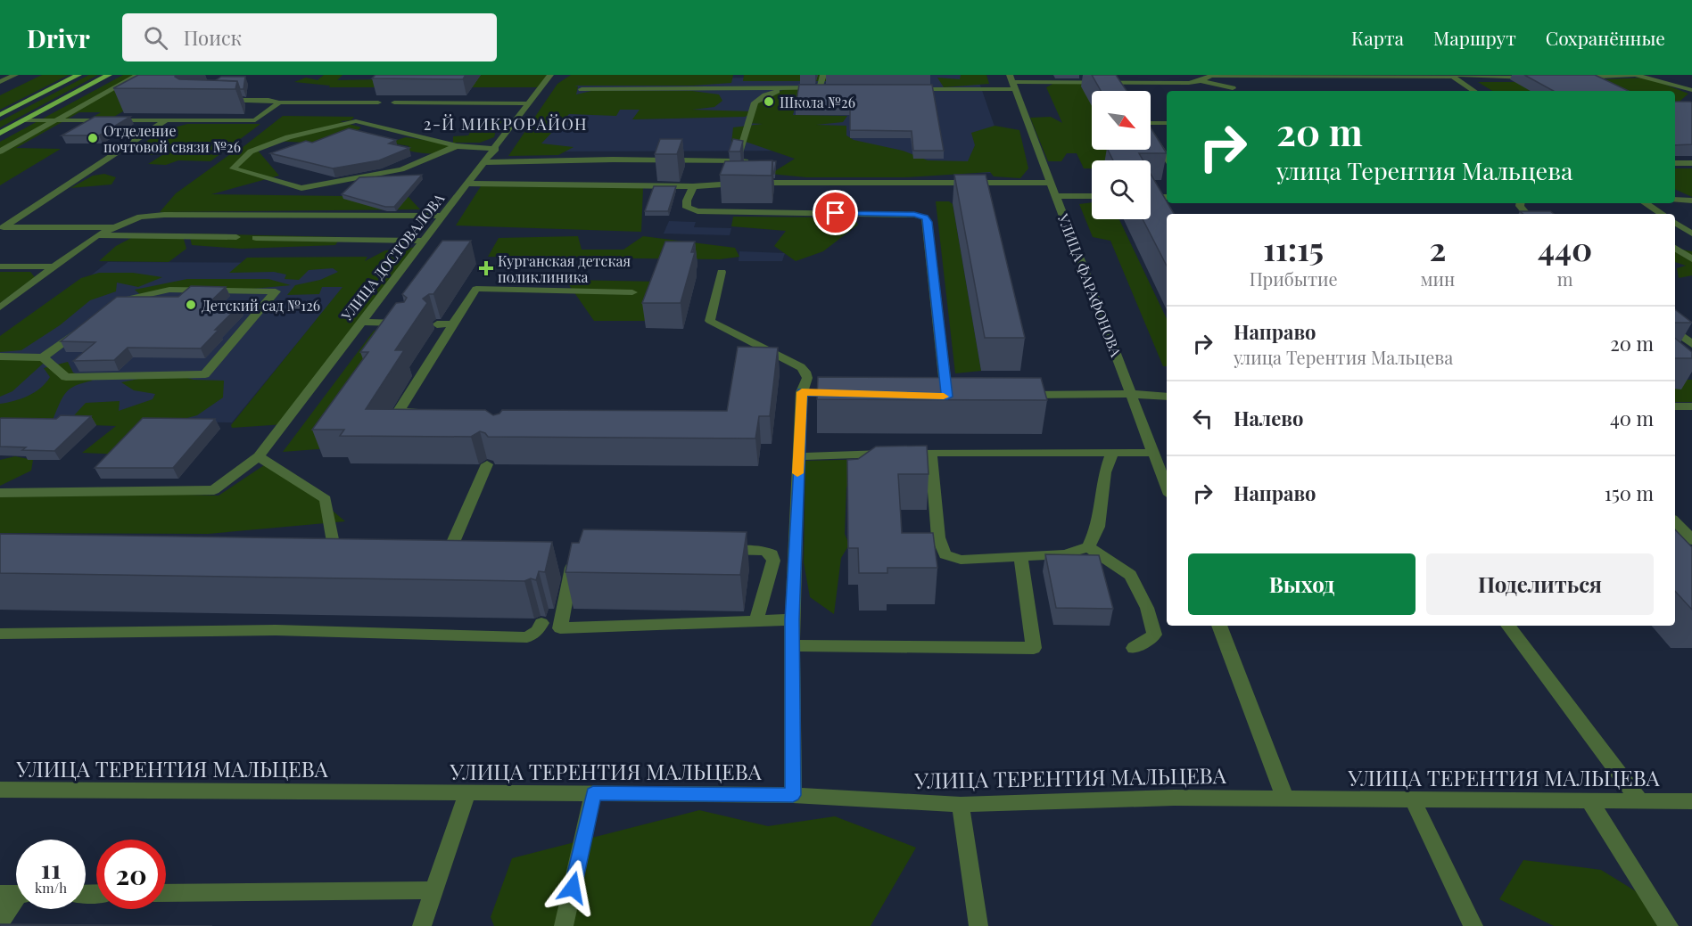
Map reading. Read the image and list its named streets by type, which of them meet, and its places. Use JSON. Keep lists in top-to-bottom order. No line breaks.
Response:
{"streets":{"street":["УЛИЦА ДОСТОВАЛОВА","УЛИЦА ФАРАФОНОВА","УЛИЦА ТЕРЕНТИЯ МАЛЬЦЕВА"]},"districts":["2-Й МИКРОРАЙОН"],"places":{"other":["Школа №26","Отделение почтовой связи №26","Детский сад №126"],"health":["Курганская детская поликлиника"]},"north":"bottom right","page":{"header":"Drivr","search":"Поиск","nav":["Карта","Маршрут","Сохранённые"],"turn":["20 m","улица Терентия Мальцева"],"eta":["11:15","Прибытие","2","мин","440","m"],"list":[{"name":"Направо","note":"улица Терентия Мальцева","value":"20 m"},{"name":"Налево","value":"40 m"},{"name":"Направо","value":"150 m"}],"buttons":["Выход","Поделиться"],"speed":"11 km/h","limit":"20"}}
